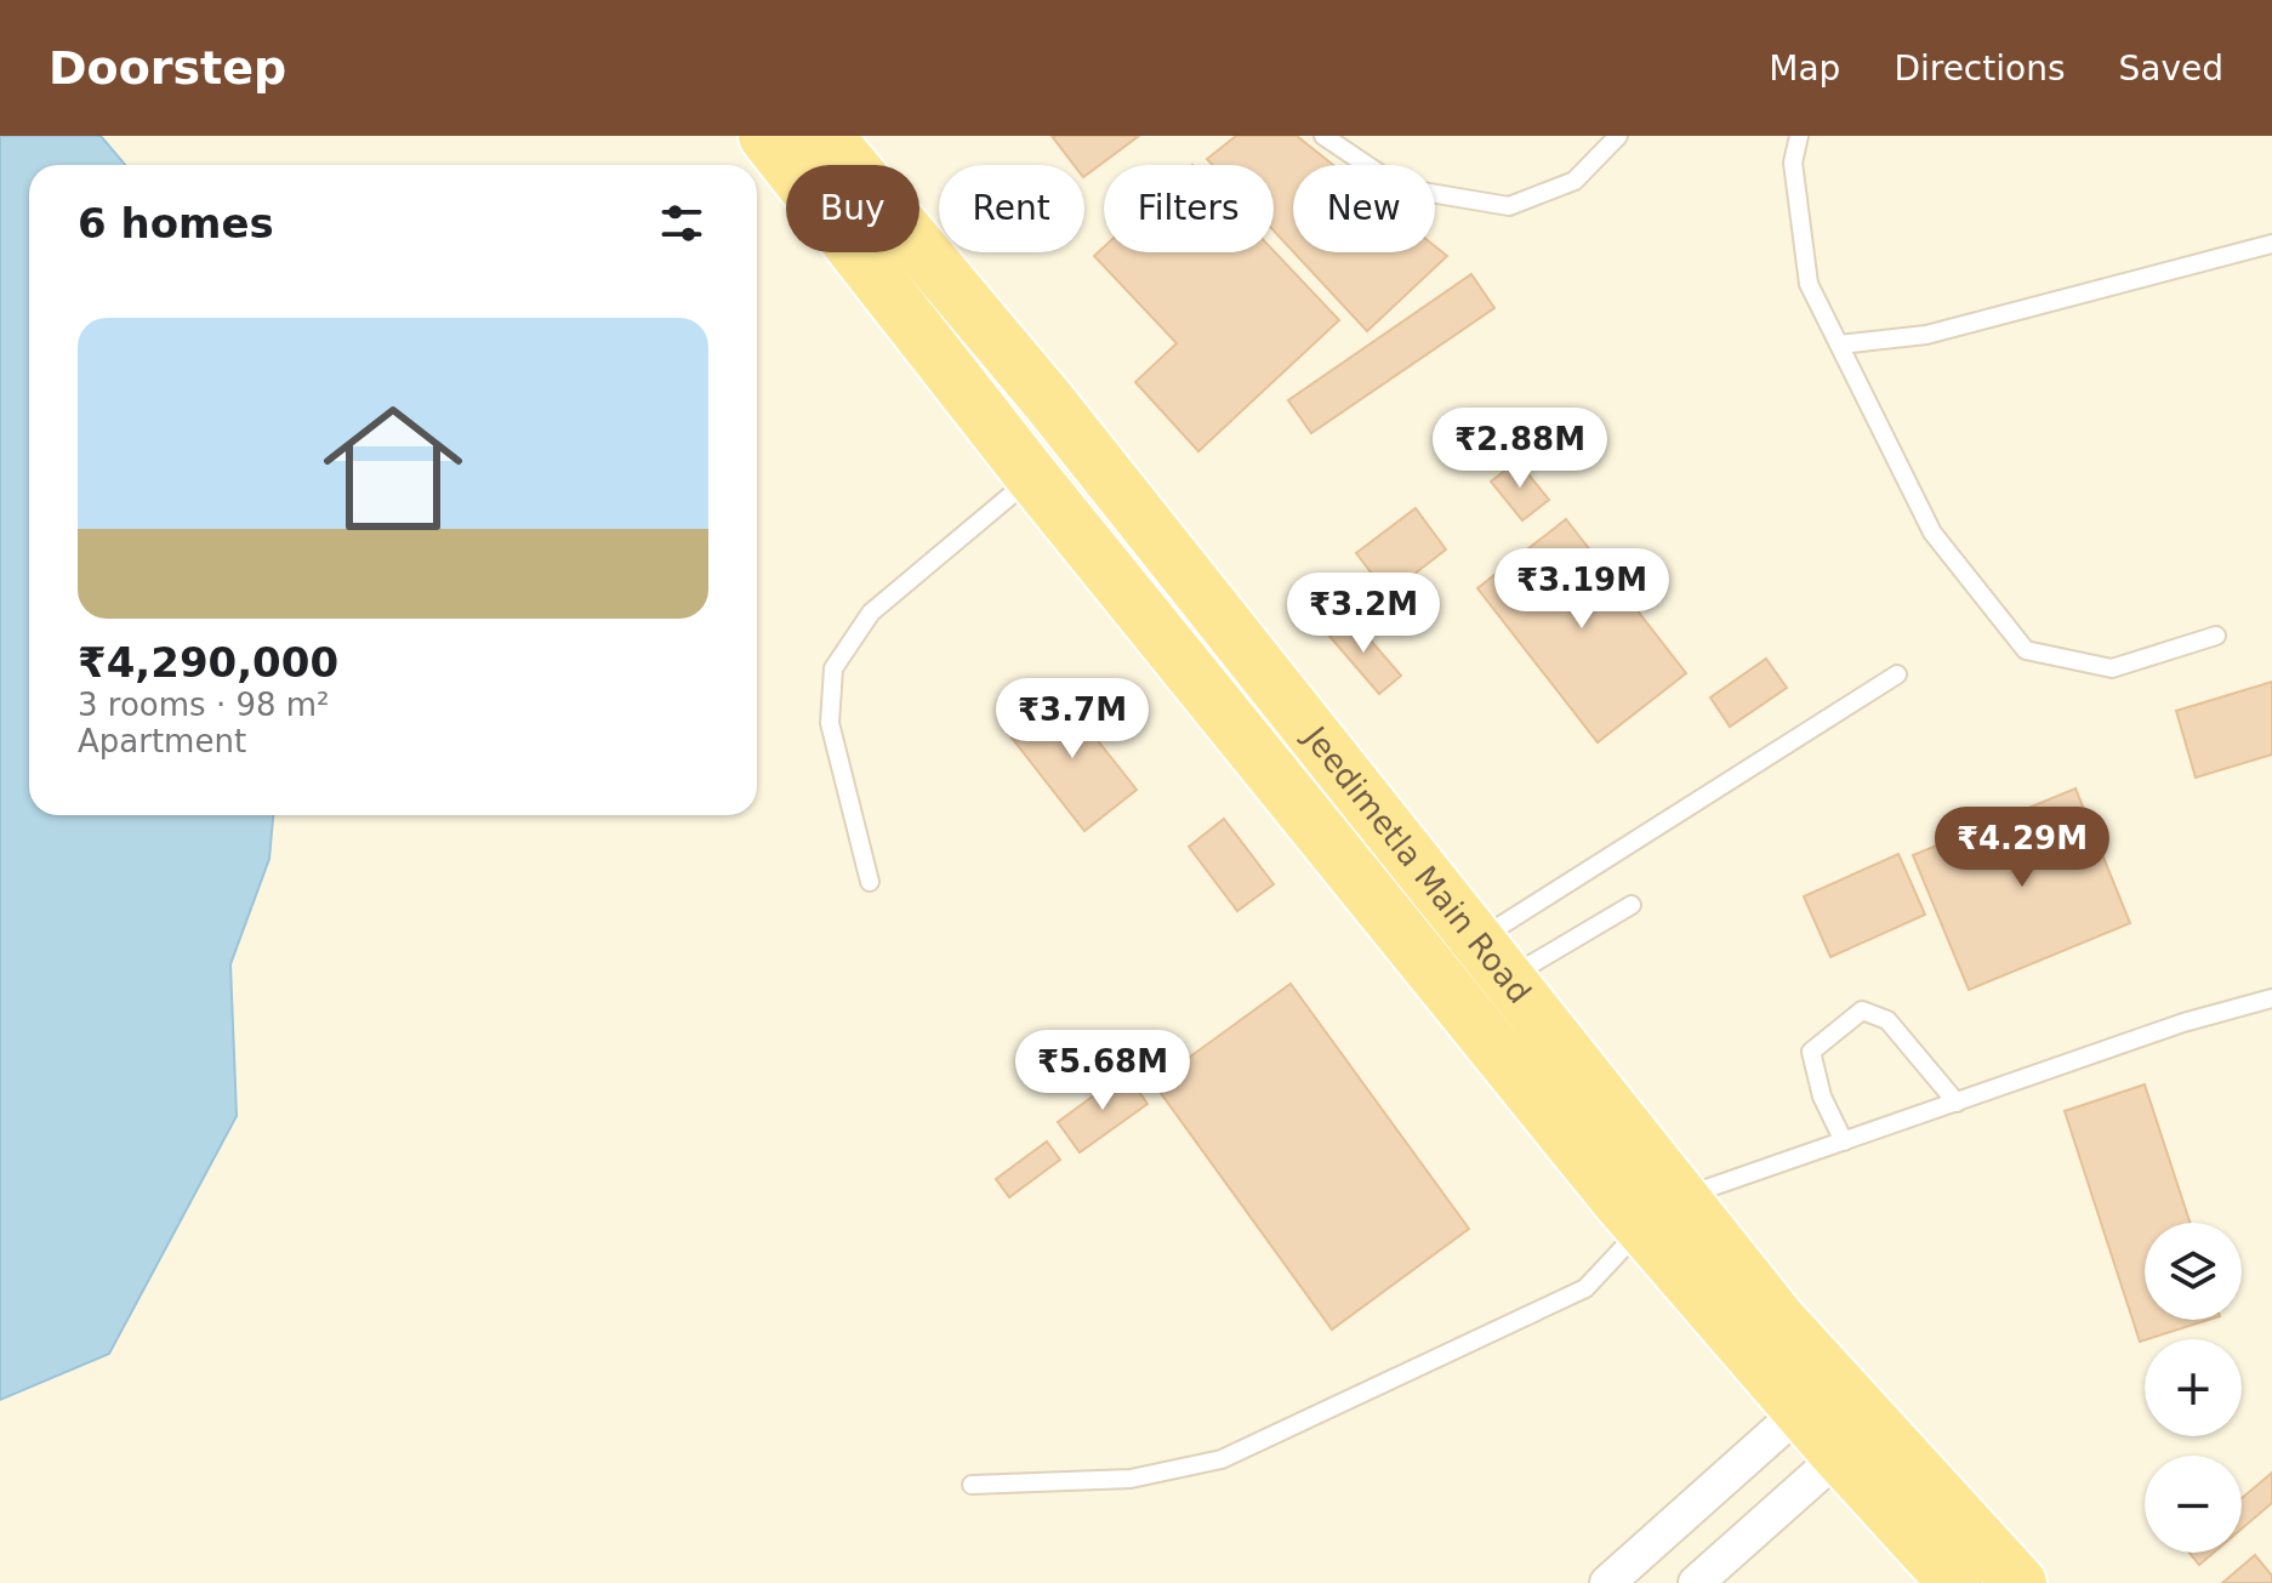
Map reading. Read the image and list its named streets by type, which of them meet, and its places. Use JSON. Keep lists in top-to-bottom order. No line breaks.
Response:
{"streets":{"main road":["Jeedimetla Main Road"]},"page":{"header":"Doorstep","nav":["Map","Directions","Saved"],"chip":["Buy","Rent","Filters","New"],"heading":"6 homes","list":[{"name":"₹4,290,000","note":"3 rooms · 98 m² · Apartment"}],"price":["₹2.88M","₹3.19M","₹3.2M","₹3.7M","₹4.29M","₹5.68M"],"map_buttons":["+","−"]}}
